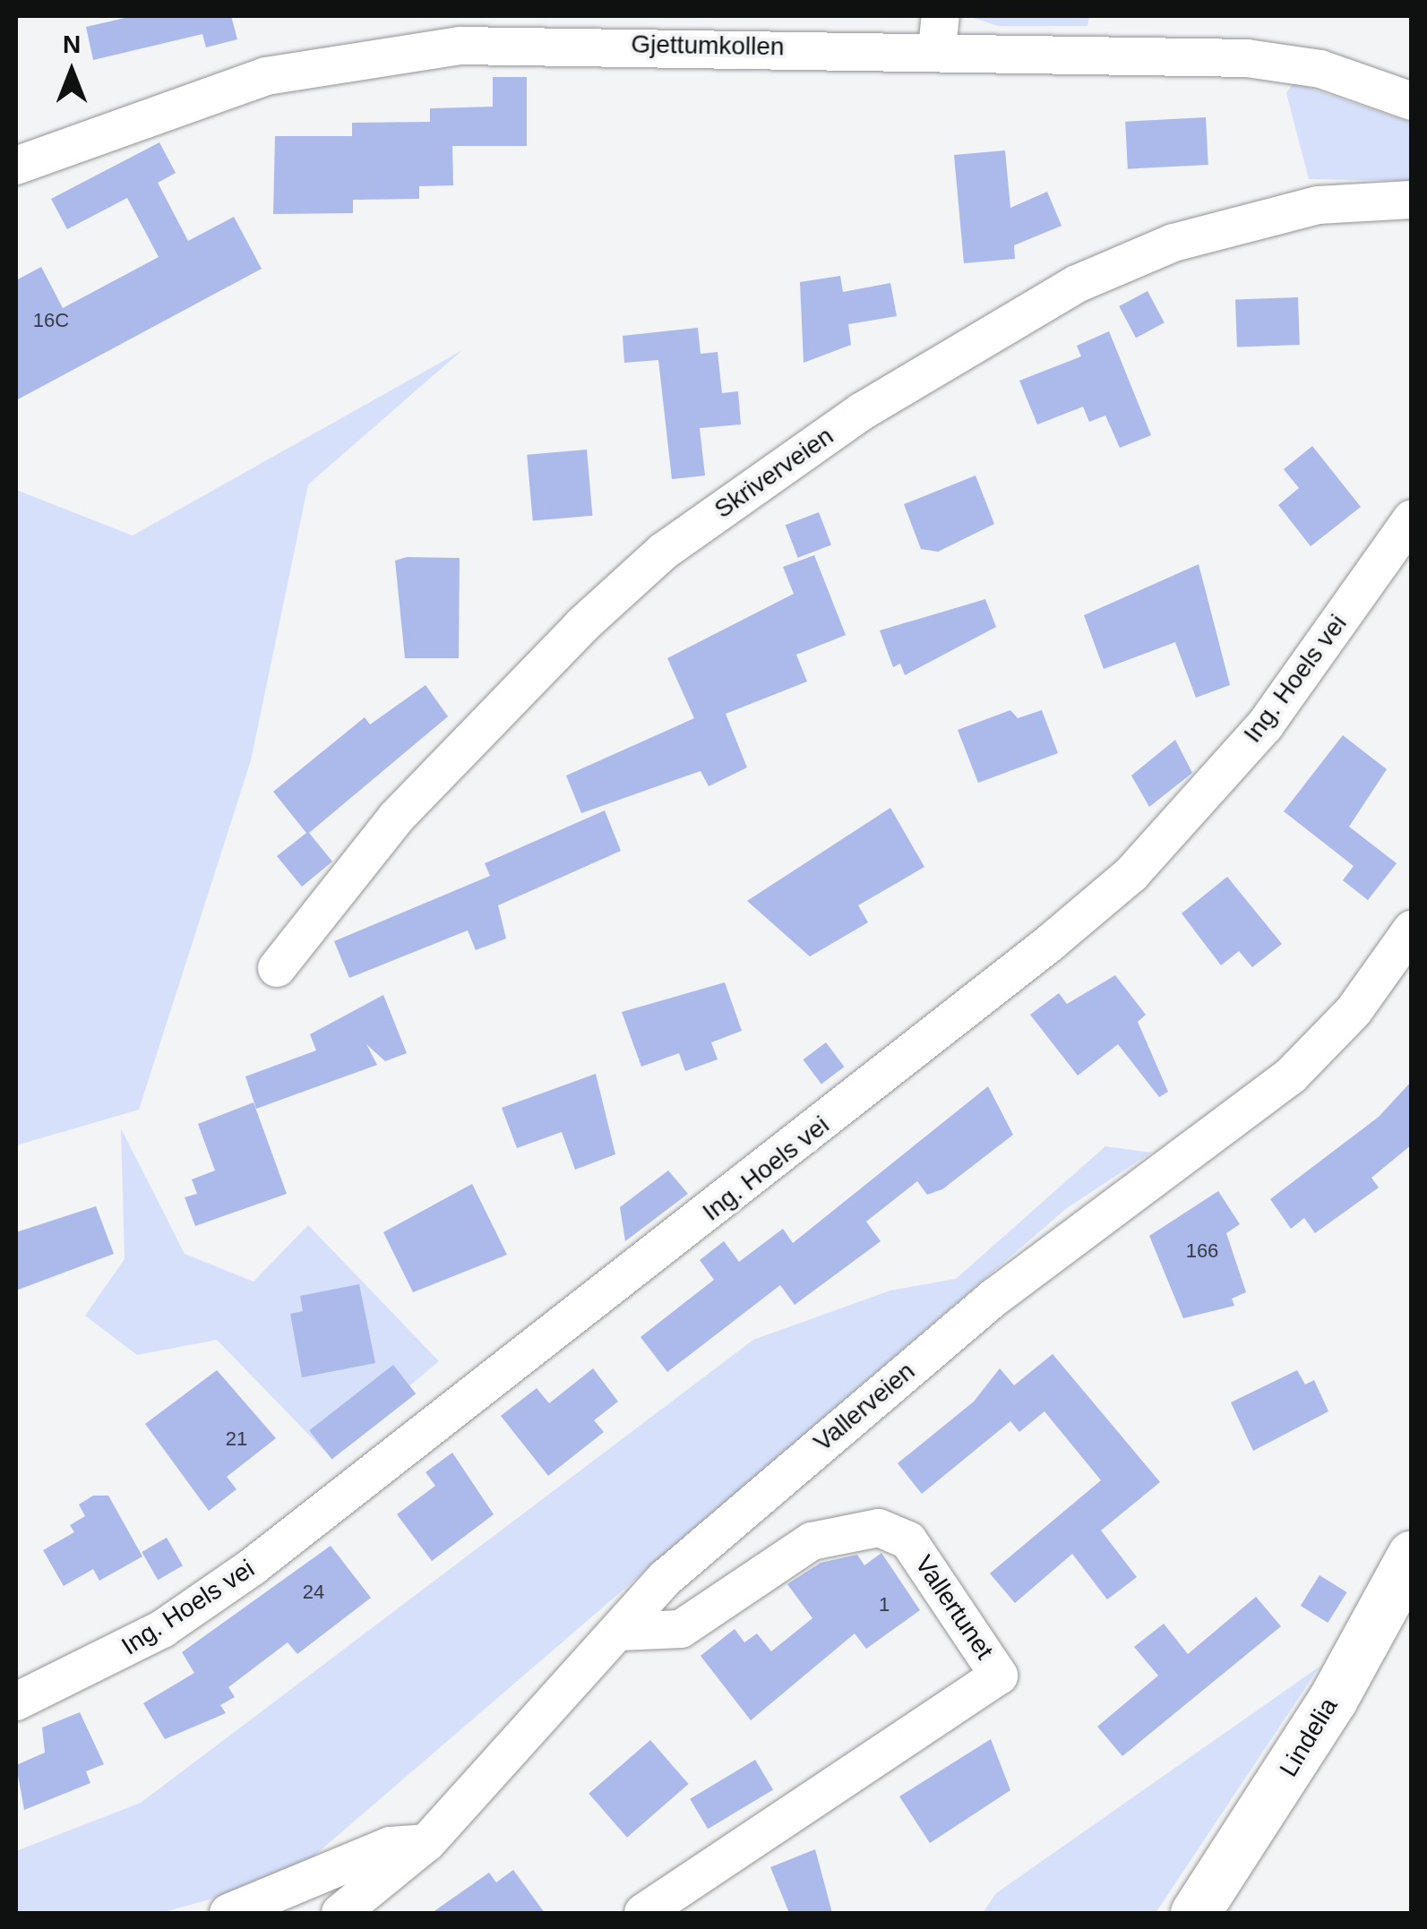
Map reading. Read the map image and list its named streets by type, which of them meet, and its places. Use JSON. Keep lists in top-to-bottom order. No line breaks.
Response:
{"streets":{"main road":["Lindelia"],"street":["Gjettumkollen","Skriverveien","Ing. Hoels vei","Vallerveien","Vallertunet"]},"crossings":[["Vallerveien","Vallertunet"]],"house_numbers":["16C","166","21","24","1"],"north":"top"}
